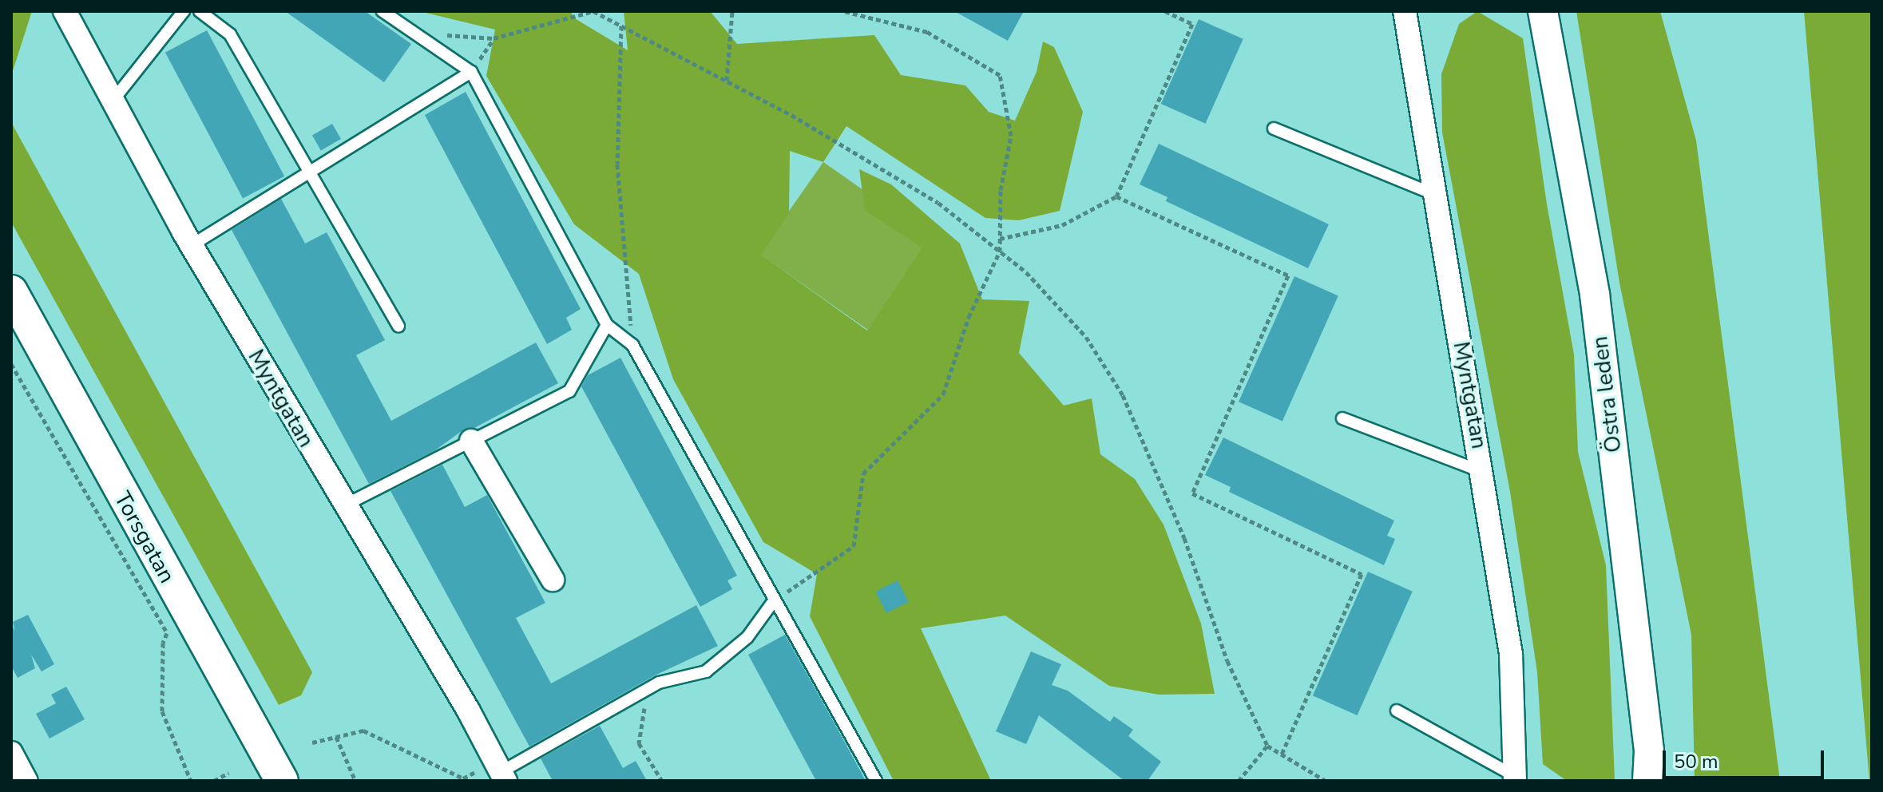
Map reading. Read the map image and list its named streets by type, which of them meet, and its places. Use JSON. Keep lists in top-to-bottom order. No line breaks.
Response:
{"streets":{"main road":["Torsgatan"],"street":["Östra leden","Myntgatan"]},"scale_bar":"50 m"}
